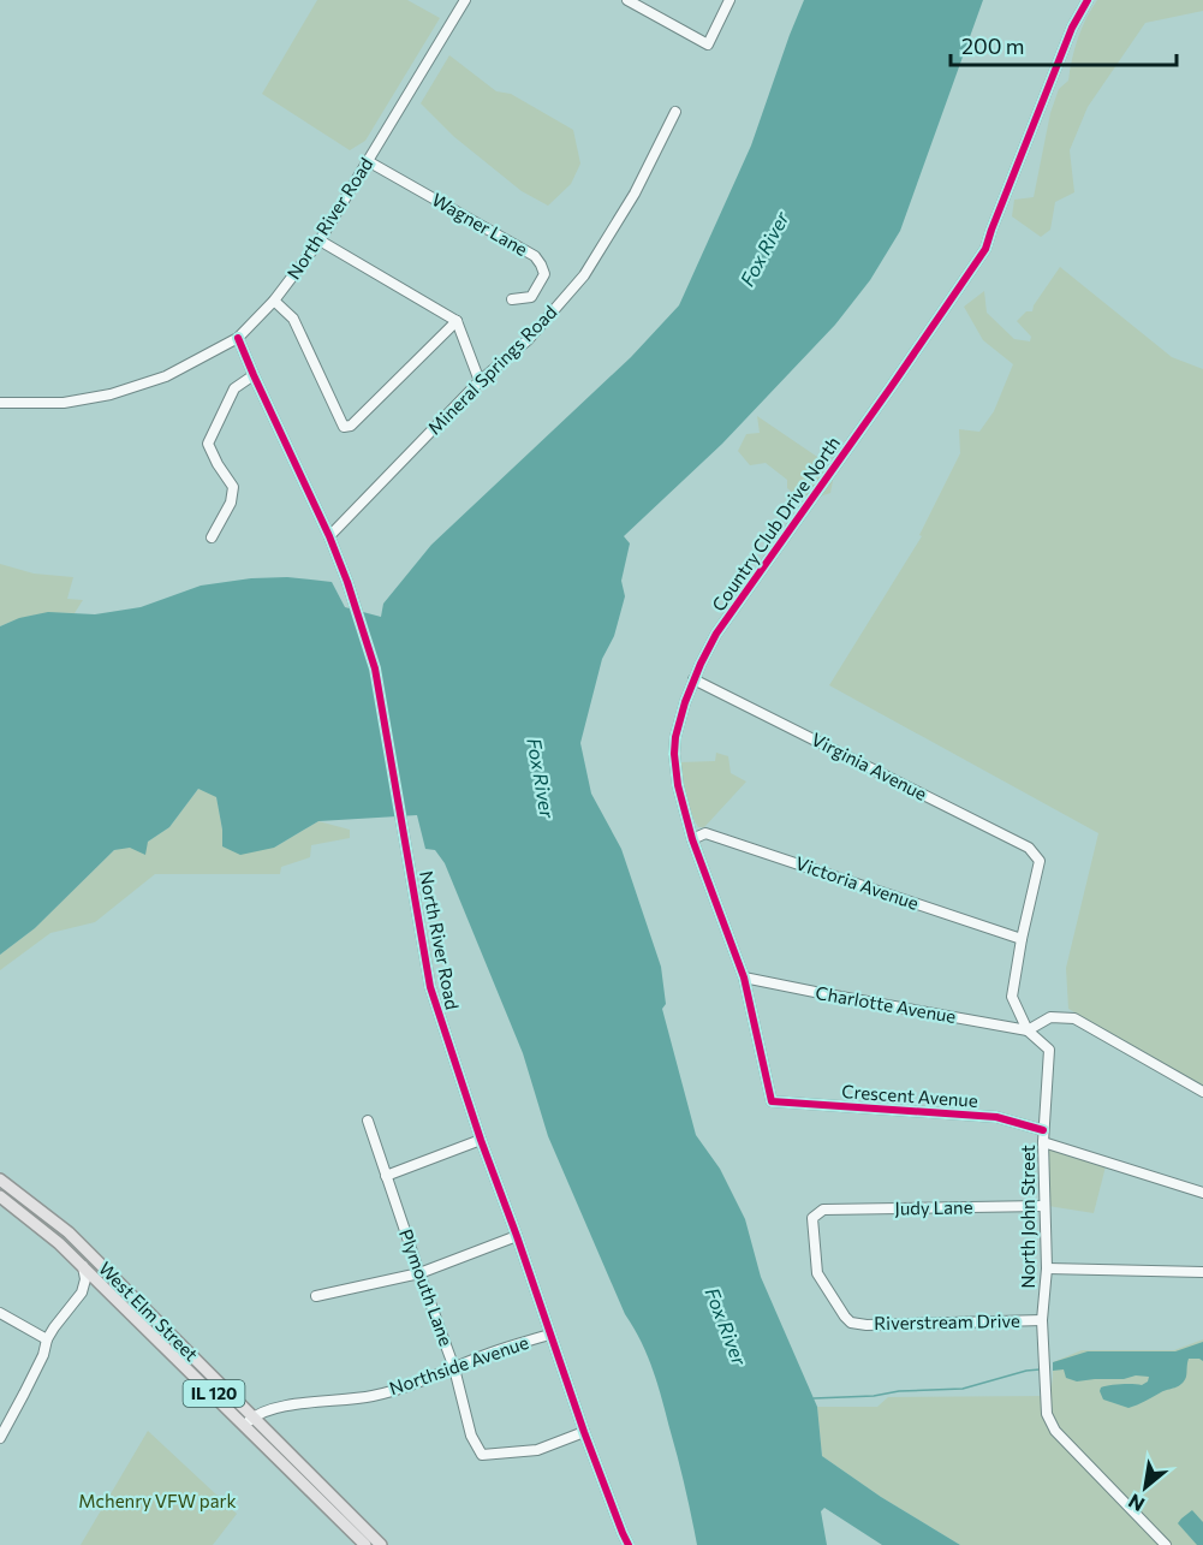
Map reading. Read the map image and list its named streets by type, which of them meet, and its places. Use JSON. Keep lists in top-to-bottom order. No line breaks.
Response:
{"streets":{"main road":["West Elm Street","IL 120"],"street":["North River Road","Wagner Lane","Mineral Springs Road","Country Club Drive North","Virginia Avenue","Victoria Avenue","Charlotte Avenue","Crescent Avenue","Judy Lane","North John Street","Plymouth Lane","Riverstream Drive","Northside Avenue"]},"crossings":[["North River Road","Wagner Lane"],["North River Road","Mineral Springs Road"],["North River Road","Plymouth Lane"],["North River Road","Northside Avenue"],["Country Club Drive North","Virginia Avenue"],["Country Club Drive North","Victoria Avenue"],["Country Club Drive North","Charlotte Avenue"],["Country Club Drive North","Crescent Avenue"],["Virginia Avenue","North John Street"],["Victoria Avenue","North John Street"],["Charlotte Avenue","North John Street"],["Crescent Avenue","North John Street"],["Judy Lane","North John Street"],["Judy Lane","Riverstream Drive"],["North John Street","Riverstream Drive"],["Plymouth Lane","Northside Avenue"],["West Elm Street","Northside Avenue"]],"water":["Fox River"],"parks":["Mchenry VFW park"],"scale_bar":"200 m","north":"bottom left"}
